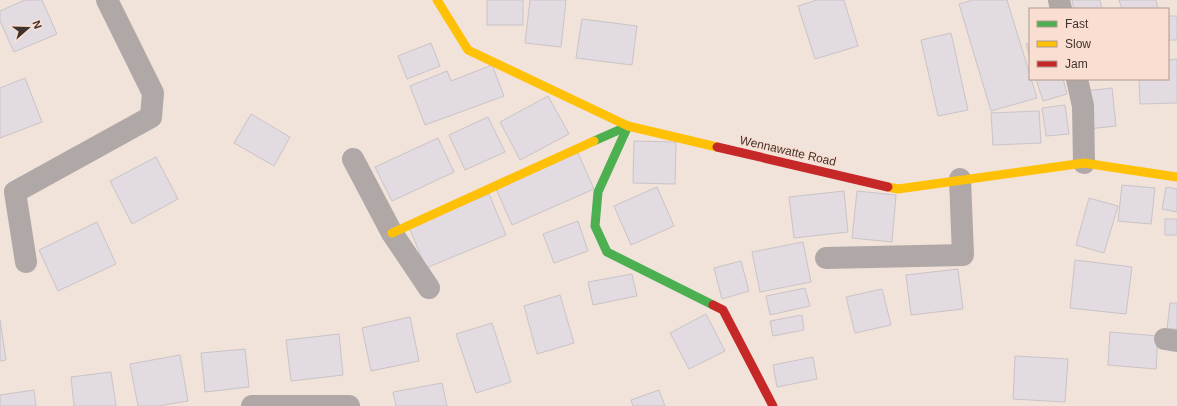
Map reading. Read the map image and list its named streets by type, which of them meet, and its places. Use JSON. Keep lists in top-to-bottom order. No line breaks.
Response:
{"streets":{"street":["Wennawatte Road"]},"legend":["Fast","Slow","Jam"],"north":"right"}
